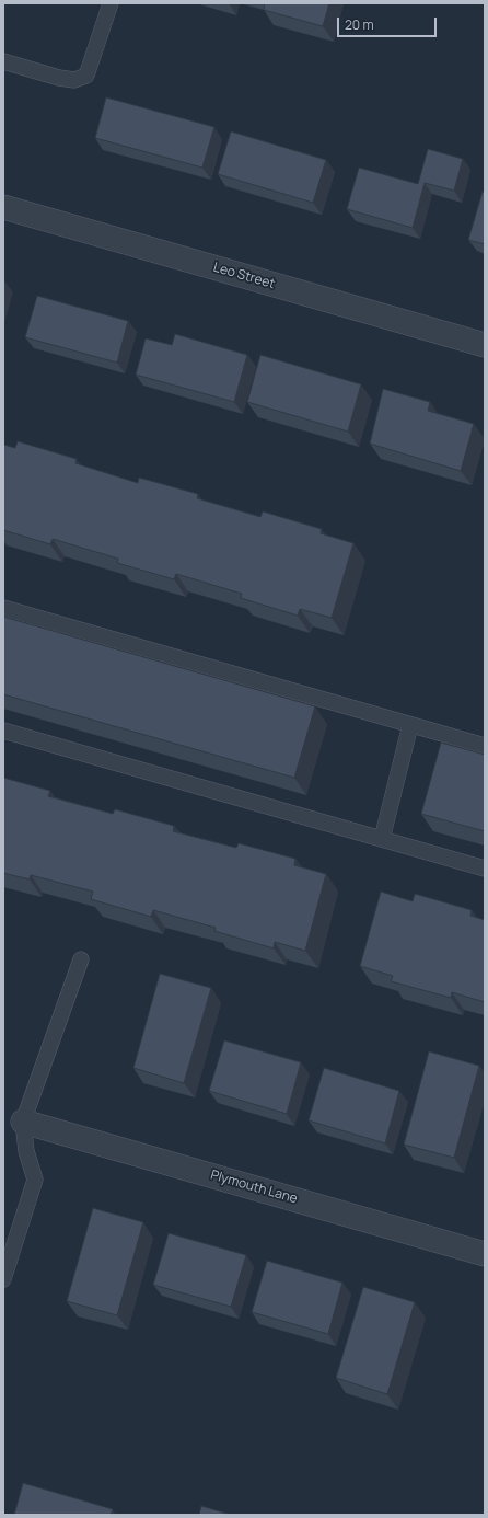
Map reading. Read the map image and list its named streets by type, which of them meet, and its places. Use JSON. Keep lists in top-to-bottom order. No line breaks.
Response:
{"streets":{"street":["Leo Street","Plymouth Lane"]},"scale_bar":"20 m"}
